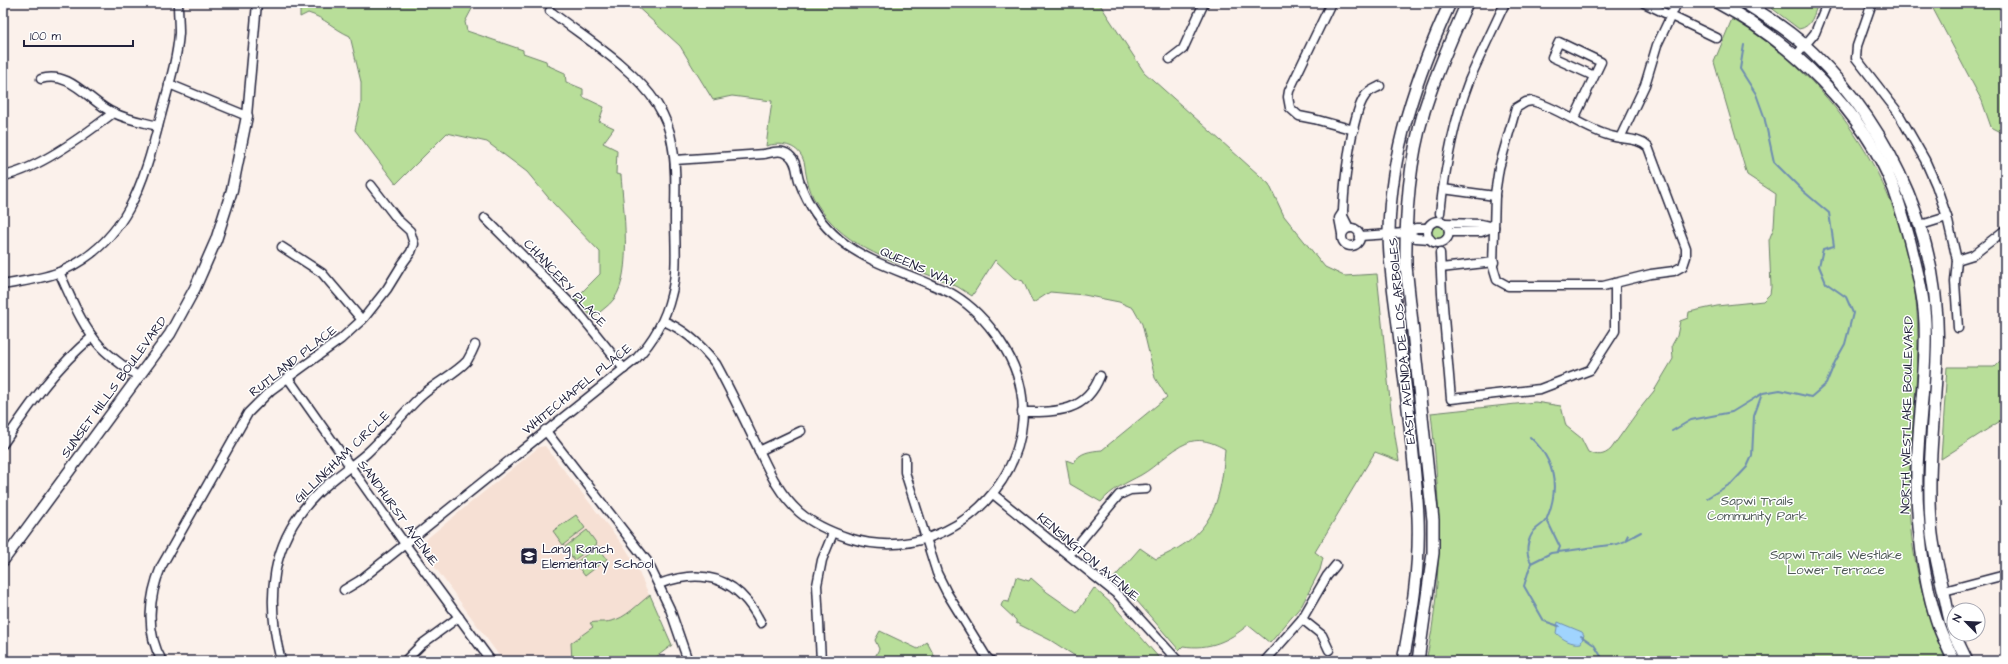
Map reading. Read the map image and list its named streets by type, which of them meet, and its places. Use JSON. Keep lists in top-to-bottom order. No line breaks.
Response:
{"streets":{"main road":["EAST AVENIDA DE LOS ARBOLES","NORTH WESTLAKE BOULEVARD"],"street":["QUEENS WAY","CHANCERY PLACE","RUTLAND PLACE","SUNSET HILLS BOULEVARD","WHITECHAPEL PLACE","GILLINGHAM CIRCLE","SANDHURST AVENUE","KENSINGTON AVENUE"]},"crossings":[["QUEENS WAY","WHITECHAPEL PLACE"],["QUEENS WAY","KENSINGTON AVENUE"],["CHANCERY PLACE","WHITECHAPEL PLACE"],["RUTLAND PLACE","SANDHURST AVENUE"],["WHITECHAPEL PLACE","SANDHURST AVENUE"],["GILLINGHAM CIRCLE","SANDHURST AVENUE"]],"parks":["Sapwi Trails Community Park","Sapwi Trails Westlake Lower Terrace"],"places":{"school or university":["Lang Ranch Elementary School"]},"scale_bar":"100 m","north":"top left"}
